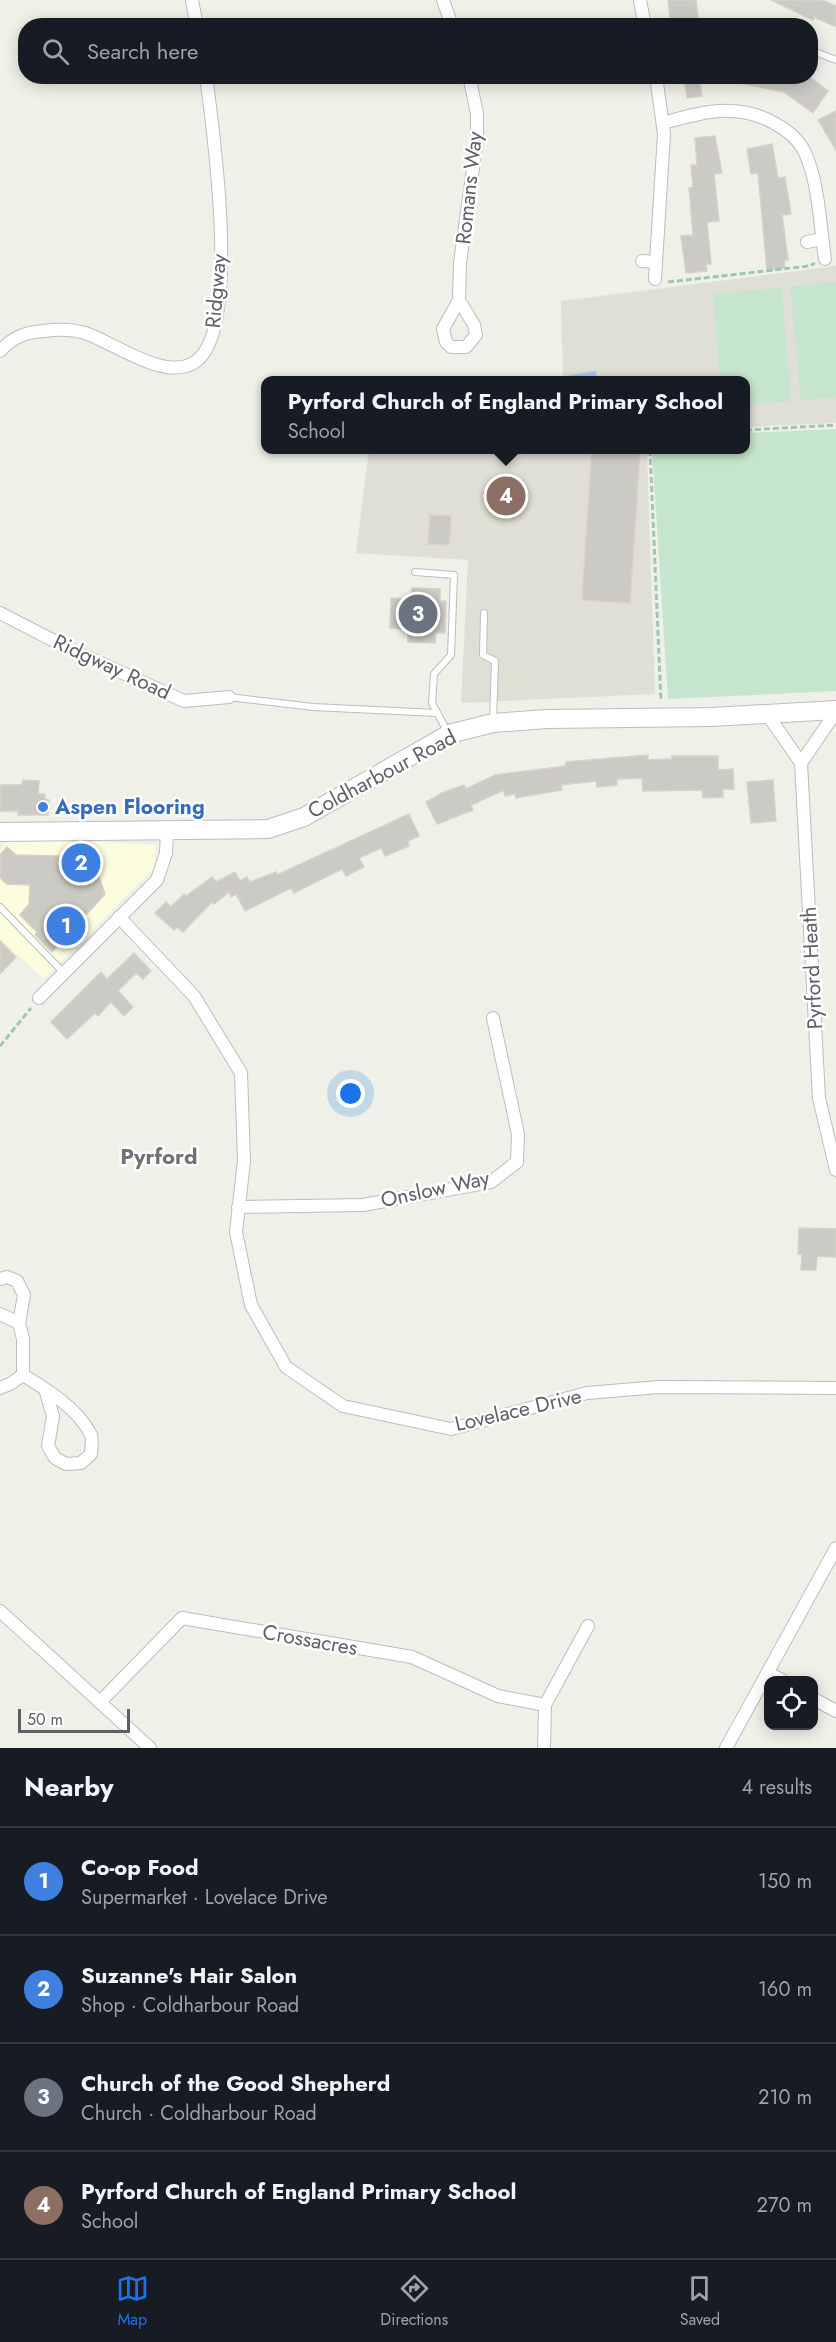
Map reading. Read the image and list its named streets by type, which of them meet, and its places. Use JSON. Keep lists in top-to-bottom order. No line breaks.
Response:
{"streets":{"main road":["Coldharbour Road"],"street":["Romans Way","Ridgway","Ridgway Road","Pyrford Heath","Onslow Way","Lovelace Drive","Crossacres"]},"crossings":[["Onslow Way","Lovelace Drive"]],"districts":["Pyrford"],"places":["Aspen Flooring"],"scale_bar":"50 m","page":{"search":"Search here","popup":["Pyrford Church of England Primary School","School"],"pins":["4","3","2","1"],"scale":"50 m","heading":["Nearby","4 results"],"list":[{"mark":"1","name":"Co-op Food","note":"Supermarket · Lovelace Drive","value":"150 m"},{"mark":"2","name":"Suzanne's Hair Salon","note":"Shop · Coldharbour Road","value":"160 m"},{"mark":"3","name":"Church of the Good Shepherd","note":"Church · Coldharbour Road","value":"210 m"},{"mark":"4","name":"Pyrford Church of England Primary School","note":"School","value":"270 m"}],"nav":["Map","Directions","Saved"]}}
